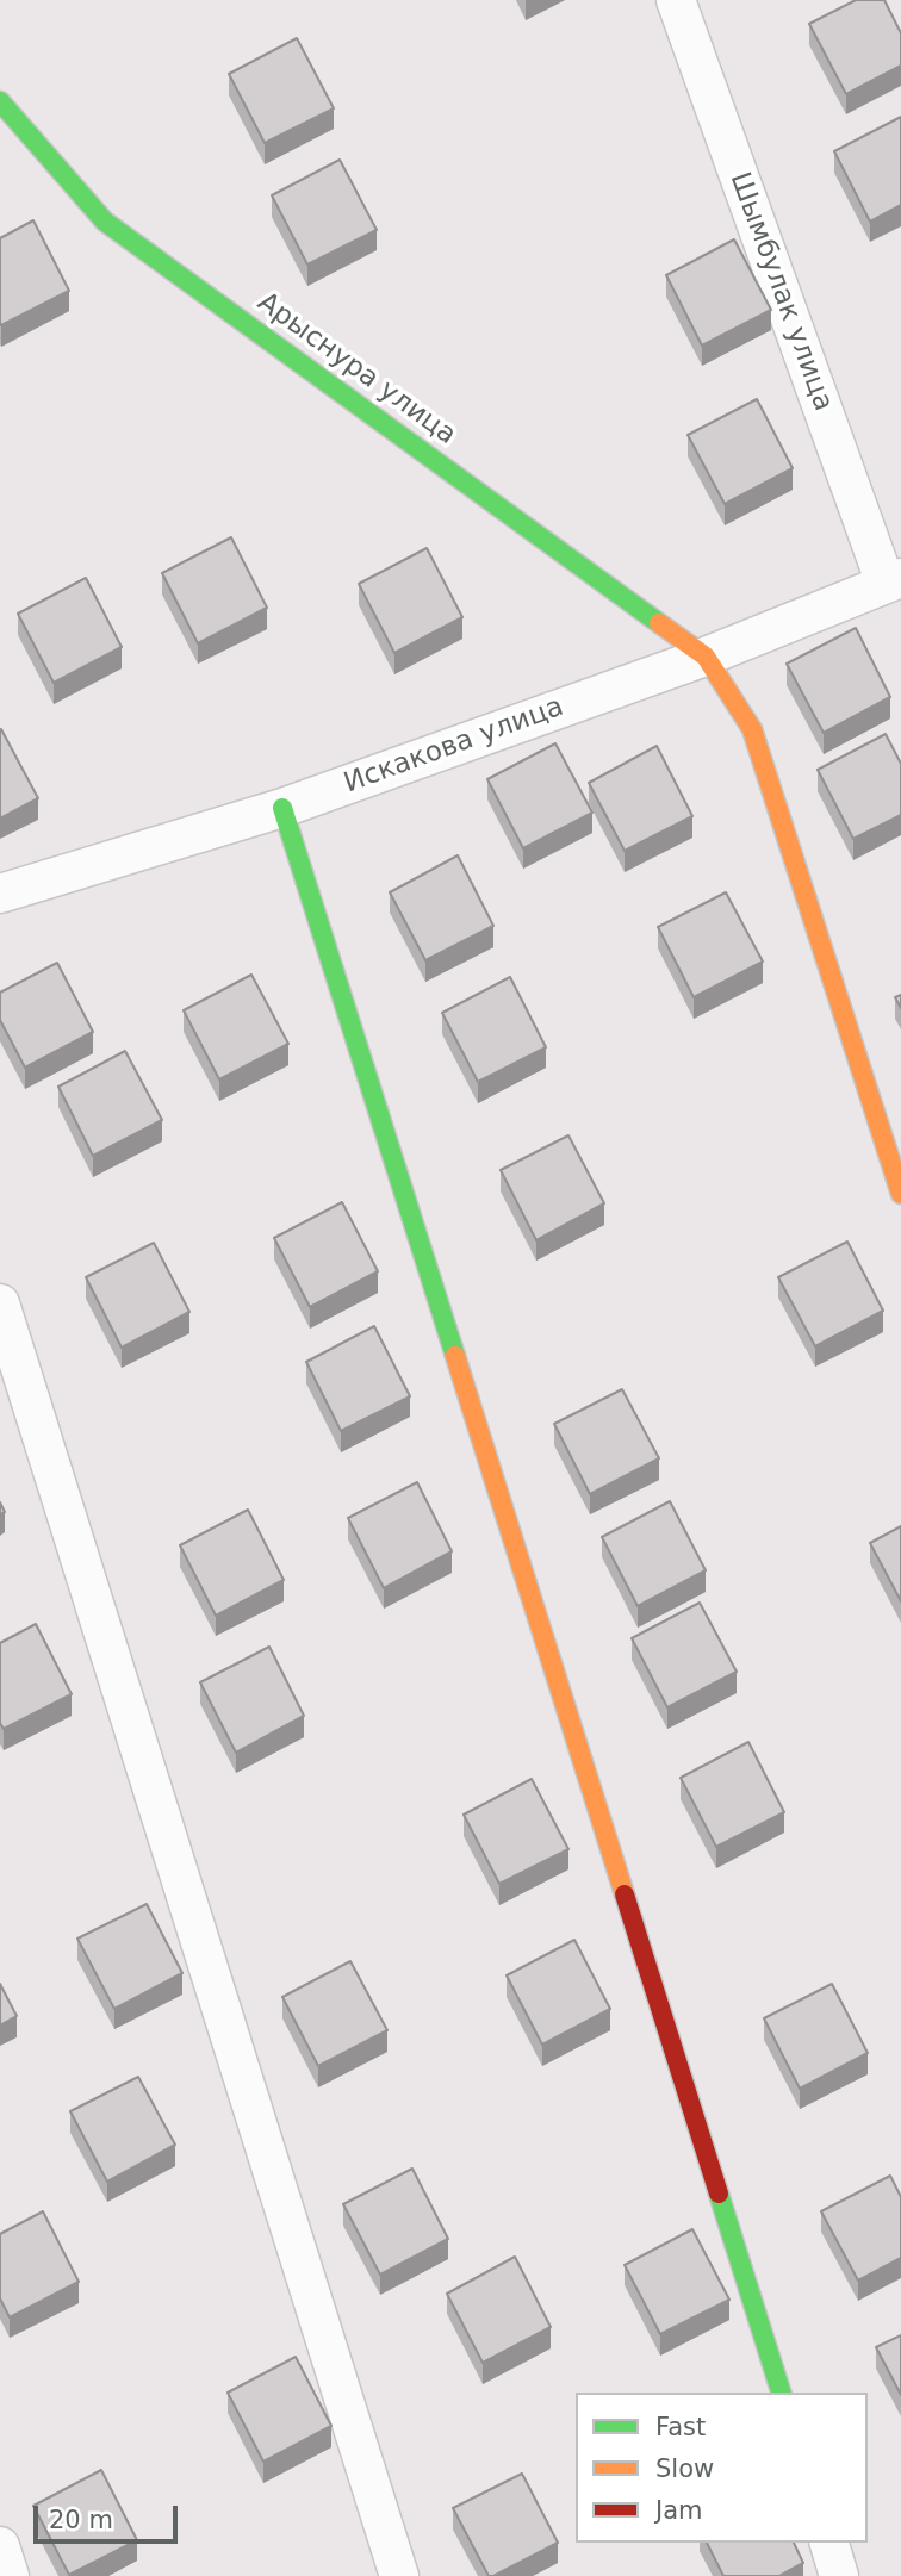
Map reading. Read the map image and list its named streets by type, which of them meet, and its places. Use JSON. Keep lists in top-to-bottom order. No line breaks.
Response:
{"streets":{"street":["Шымбулак улица","Арыснура улица","Искакова улица"]},"crossings":[["Шымбулак улица","Искакова улица"],["Арыснура улица","Искакова улица"]],"legend":["Fast","Slow","Jam"],"scale_bar":"20 m"}
